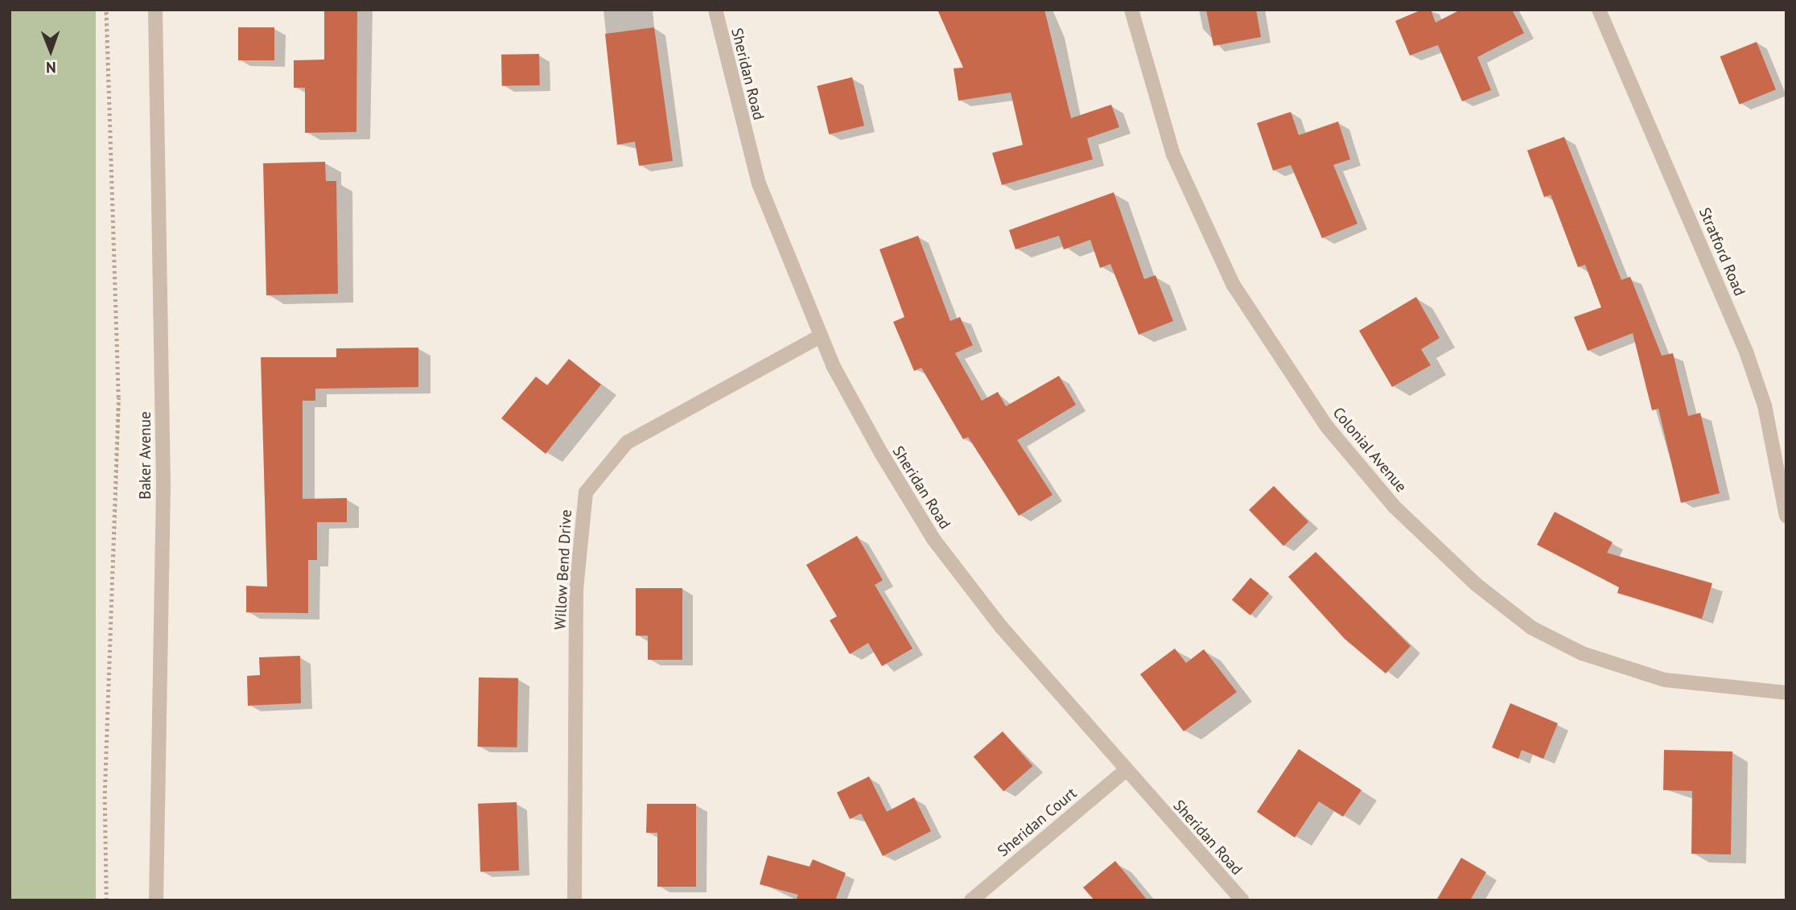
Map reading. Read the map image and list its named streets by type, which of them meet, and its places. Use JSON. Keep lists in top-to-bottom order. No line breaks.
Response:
{"streets":{"street":["Sheridan Road","Stratford Road","Colonial Avenue","Baker Avenue","Willow Bend Drive","Sheridan Court"]},"crossings":[["Sheridan Road","Willow Bend Drive"],["Sheridan Road","Sheridan Court"]],"north":"bottom"}
